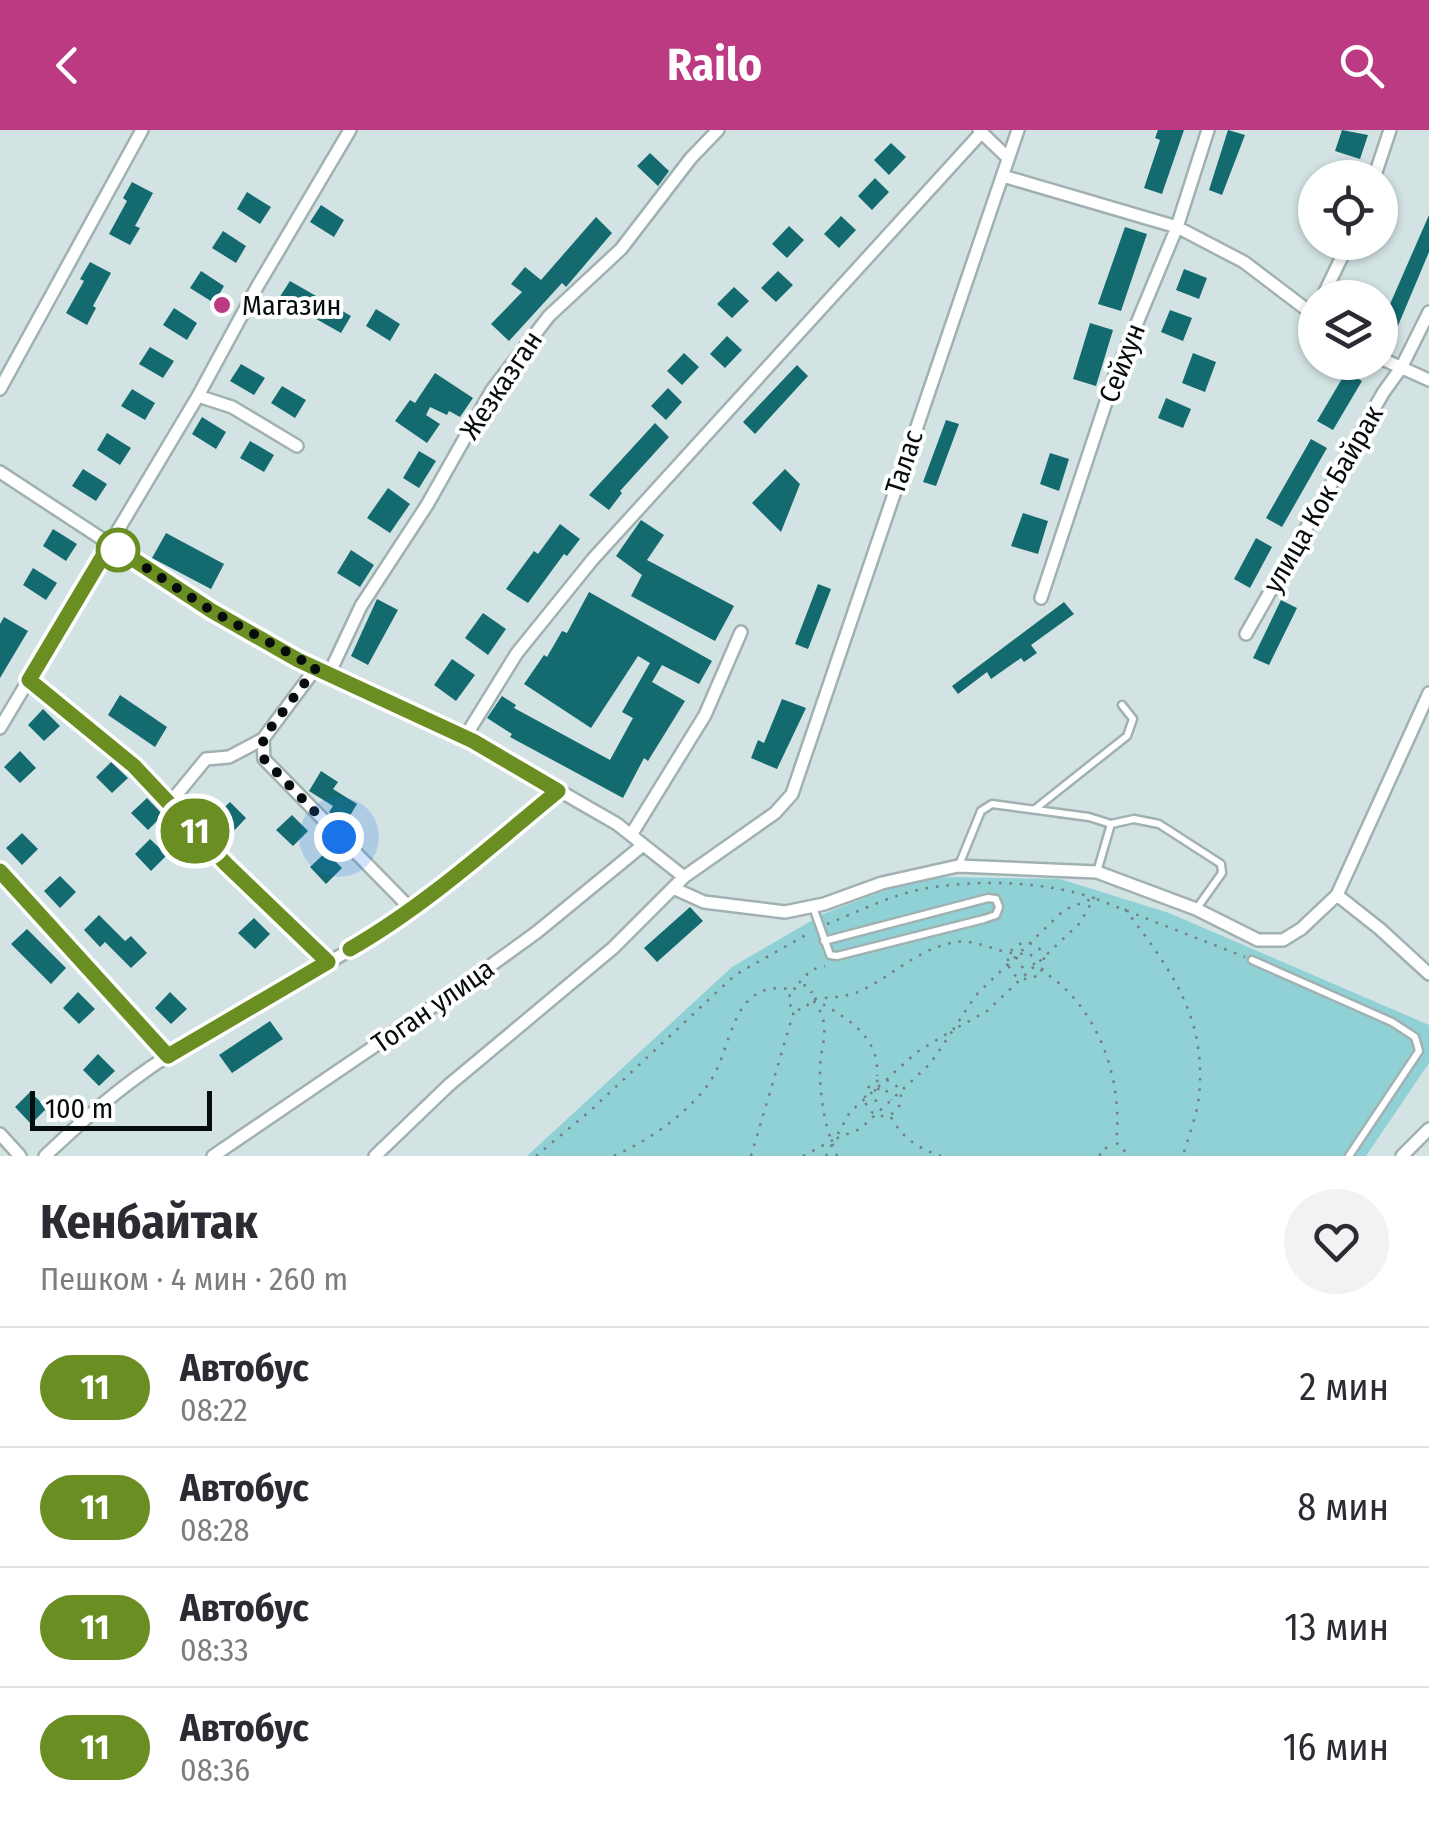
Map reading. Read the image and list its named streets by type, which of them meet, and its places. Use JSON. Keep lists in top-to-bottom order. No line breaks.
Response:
{"streets":{"street":["Сейхун","Жезказган","Талас","улица Кок Байрак","Тоган улица"]},"places":["Магазин"],"lines":["bus line 11"],"scale_bar":"100 m","page":{"header":"Railo","on_map":"11","scale":"100 m","heading":["Кенбайтак","Пешком · 4 мин · 260 m"],"list":[{"mark":"11","name":"Автобус","note":"08:22","value":"2 мин"},{"mark":"11","name":"Автобус","note":"08:28","value":"8 мин"},{"mark":"11","name":"Автобус","note":"08:33","value":"13 мин"},{"mark":"11","name":"Автобус","note":"08:36","value":"16 мин"}]}}
